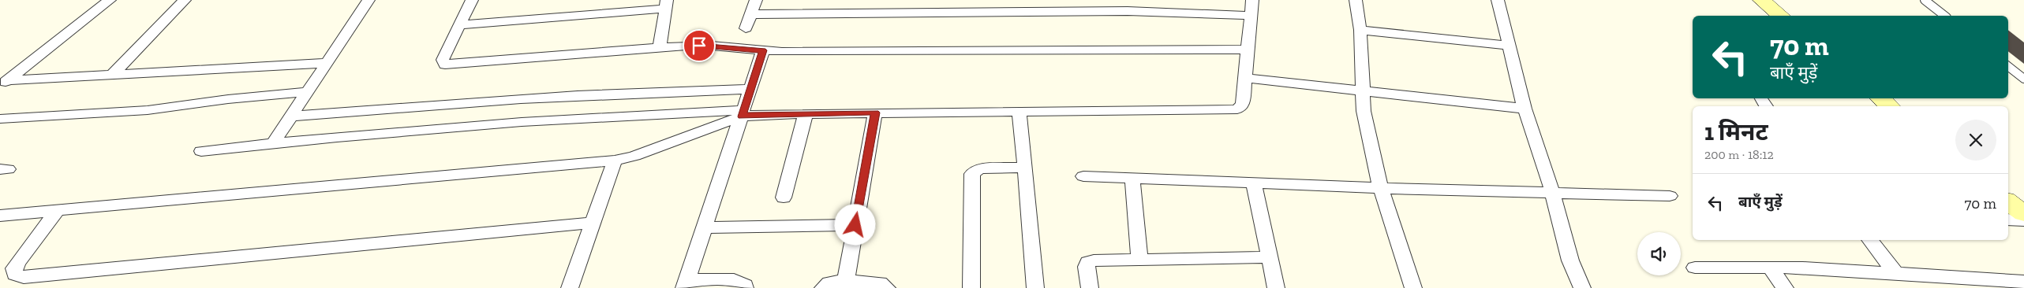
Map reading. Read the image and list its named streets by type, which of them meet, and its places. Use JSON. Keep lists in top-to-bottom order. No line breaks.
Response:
{"page":{"turn":["70 m","बाएँ मुड़ें"],"heading":["1 मिनट","200 m · 18:12"],"list":[{"name":"बाएँ मुड़ें","value":"70 m"}]}}
